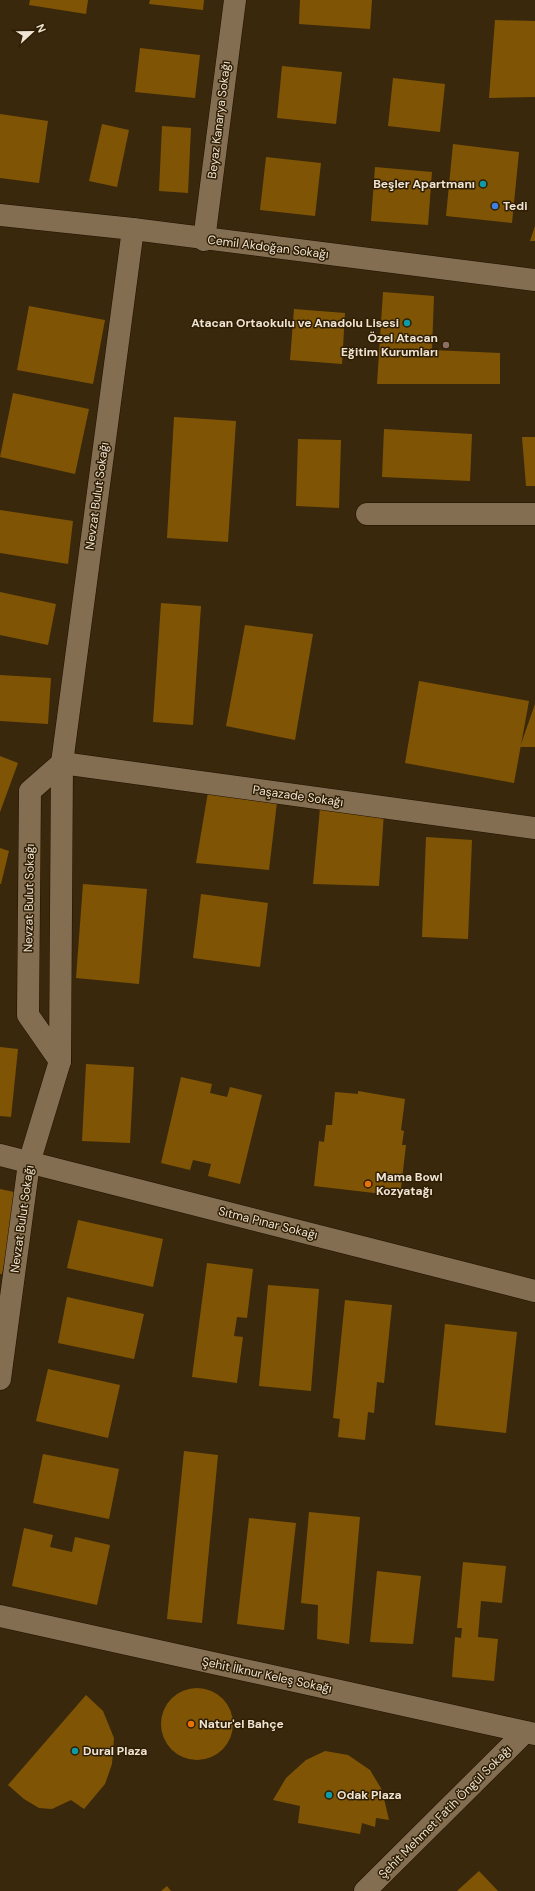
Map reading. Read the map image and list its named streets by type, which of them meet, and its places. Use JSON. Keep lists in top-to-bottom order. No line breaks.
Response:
{"streets":{"street":["Beyaz Kanarya Sokağı","Cemil Akdoğan Sokağı","Nevzat Bulut Sokağı","Paşazade Sokağı","Sıtma Pınar Sokağı","Şehit İlknur Keleş Sokağı","Şehit Mehmet Fatih Öngül Sokağı"]},"crossings":[["Beyaz Kanarya Sokağı","Cemil Akdoğan Sokağı"],["Cemil Akdoğan Sokağı","Nevzat Bulut Sokağı"],["Nevzat Bulut Sokağı","Paşazade Sokağı"],["Nevzat Bulut Sokağı","Sıtma Pınar Sokağı"],["Şehit İlknur Keleş Sokağı","Şehit Mehmet Fatih Öngül Sokağı"]],"places":["Beşler Apartmanı","Tedi","Atacan Ortaokulu ve Anadolu Lisesi","Özel Atacan Eğitim Kurumları","Mama Bowl Kozyatağı","Natur'el Bahçe","Dural Plaza","Odak Plaza"],"north":"right"}
